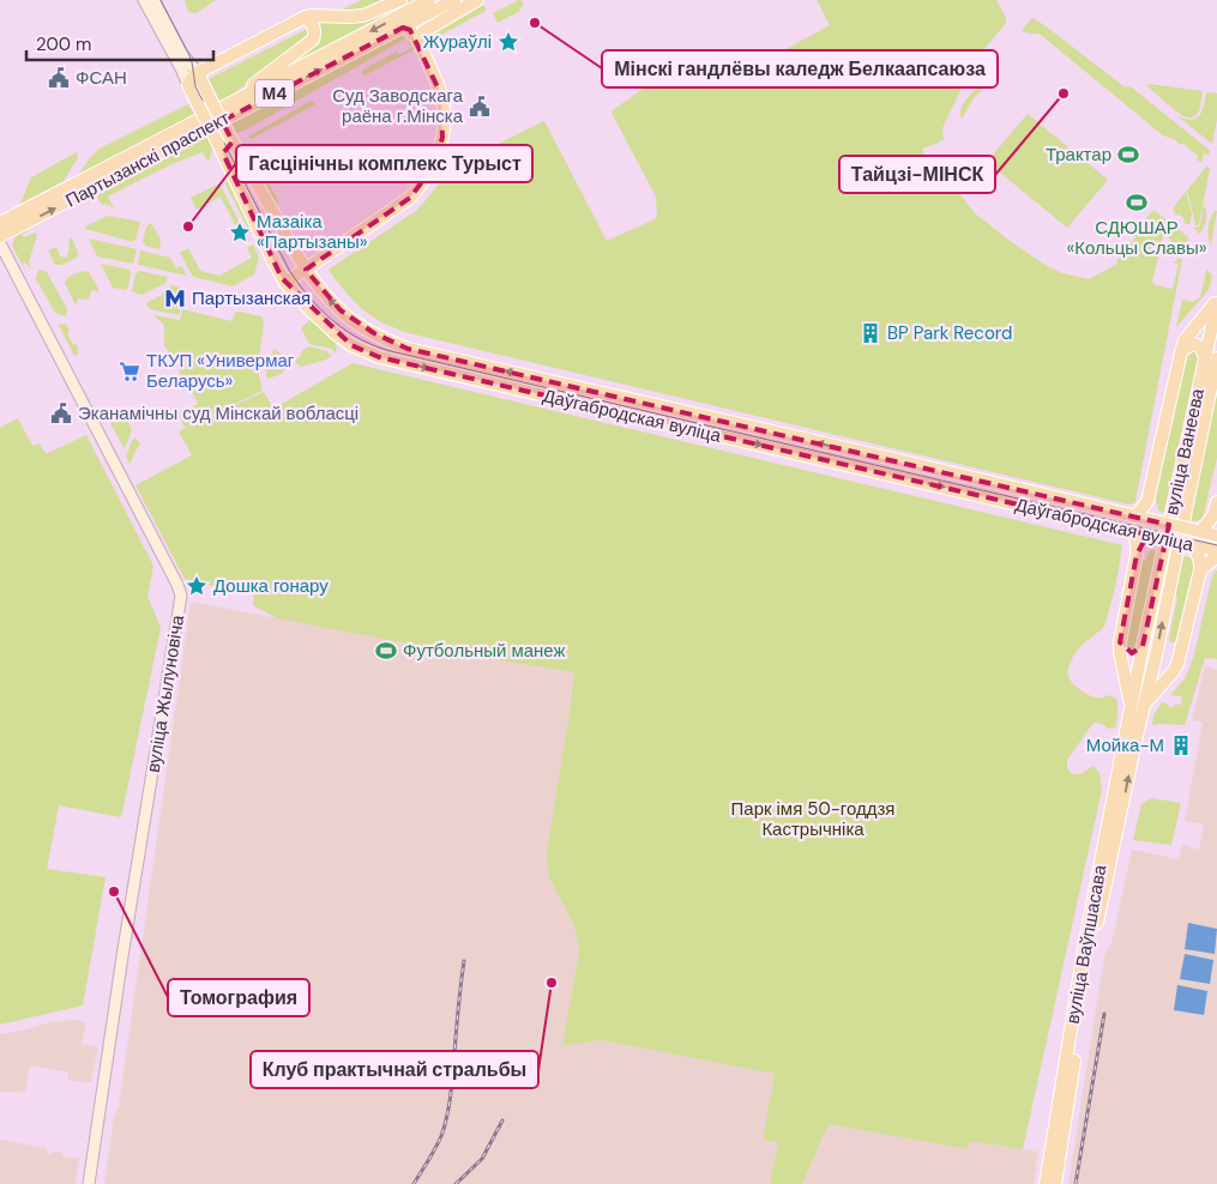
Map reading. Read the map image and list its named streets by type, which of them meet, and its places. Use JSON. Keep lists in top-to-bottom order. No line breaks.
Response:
{"streets":{"main road":["М4","Партызанскі праспект","Даўгабродская вуліца","вуліца Ванеева","вуліца Ваўпшасава"],"street":["вуліца Жылуновіча"]},"crossings":[["вуліца Ванеева","вуліца Ваўпшасава"]],"parks":["Парк імя 50-годдзя Кастрычніка"],"places":{"other":["Мінскі гандлёвы каледж Белкаапсаюза","Тайцзі-МІНСК","Гасцінічны комплекс Турыст","Томография","Клуб практычнай стральбы"],"place":["Жураўлі","Мазаіка «Партызаны»","Дошка гонару"],"public building":["ФСАН","Суд Заводскага раёна г.Мінска","Эканамічны суд Мінскай вобласці"],"sports":["Трактар","СДЮШАР «Кольцы Славы»","Футбольный манеж"],"metro station":["Партызанская"],"building":["BP Park Record","Мойка-М"],"supermarket":["ТКУП «Универмаг Беларусь»"]},"scale_bar":"200 m"}
